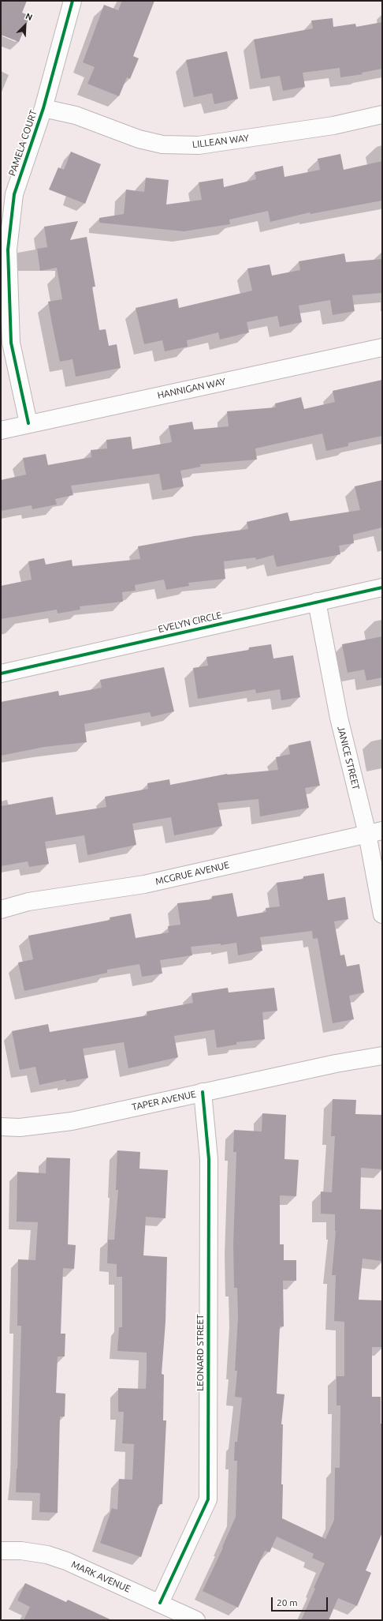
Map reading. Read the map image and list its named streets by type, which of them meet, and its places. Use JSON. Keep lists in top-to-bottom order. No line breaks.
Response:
{"streets":{"street":["LILLEAN WAY","PAMELA COURT","HANNIGAN WAY","EVELYN CIRCLE","JANICE STREET","MCGRUE AVENUE","TAPER AVENUE","LEONARD STREET","MARK AVENUE"]},"crossings":[["LILLEAN WAY","PAMELA COURT"],["PAMELA COURT","HANNIGAN WAY"],["EVELYN CIRCLE","JANICE STREET"],["JANICE STREET","MCGRUE AVENUE"],["TAPER AVENUE","LEONARD STREET"],["LEONARD STREET","MARK AVENUE"]],"scale_bar":"20 m","north":"top right"}
